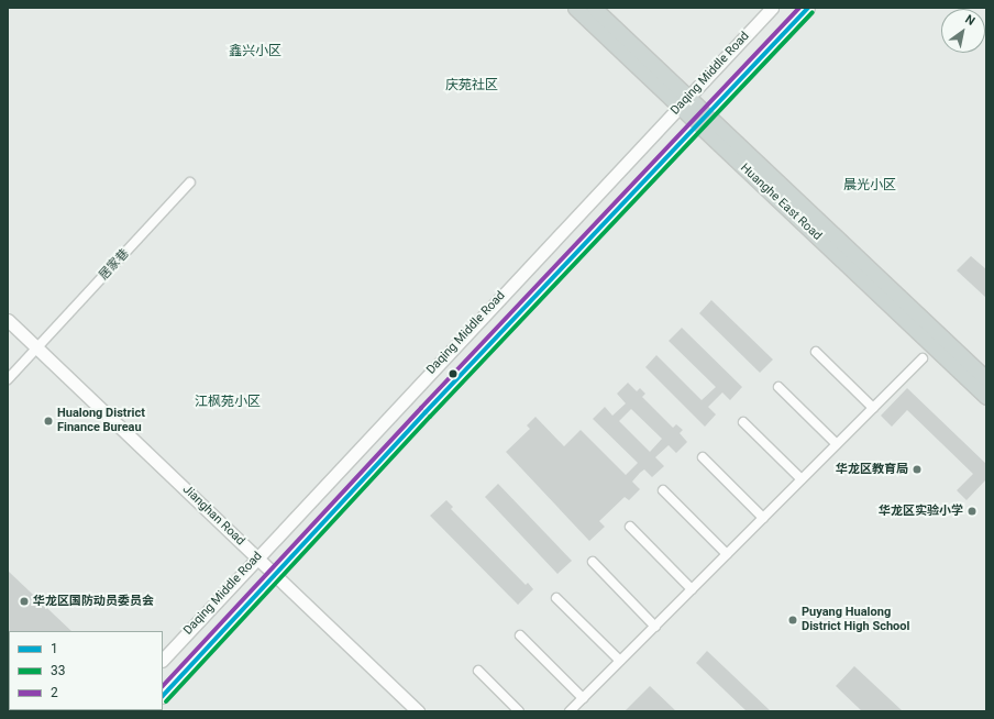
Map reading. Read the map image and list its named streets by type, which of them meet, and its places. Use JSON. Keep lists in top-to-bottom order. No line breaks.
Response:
{"streets":{"main road":["Daqing Middle Road","Huanghe East Road","Jianghan Road"],"street":["居家巷"]},"crossings":[["Daqing Middle Road","Huanghe East Road"],["Daqing Middle Road","Jianghan Road"],["居家巷","Jianghan Road"]],"districts":["鑫兴小区","庆苑社区","晨光小区","江枫苑小区"],"places":["Hualong District Finance Bureau","华龙区教育局","华龙区实验小学","华龙区国防动员委员会","Puyang Hualong District High School"],"lines":["transit line 1","transit line 2","transit line 33"],"legend":["1","33","2"],"north":"top right"}
